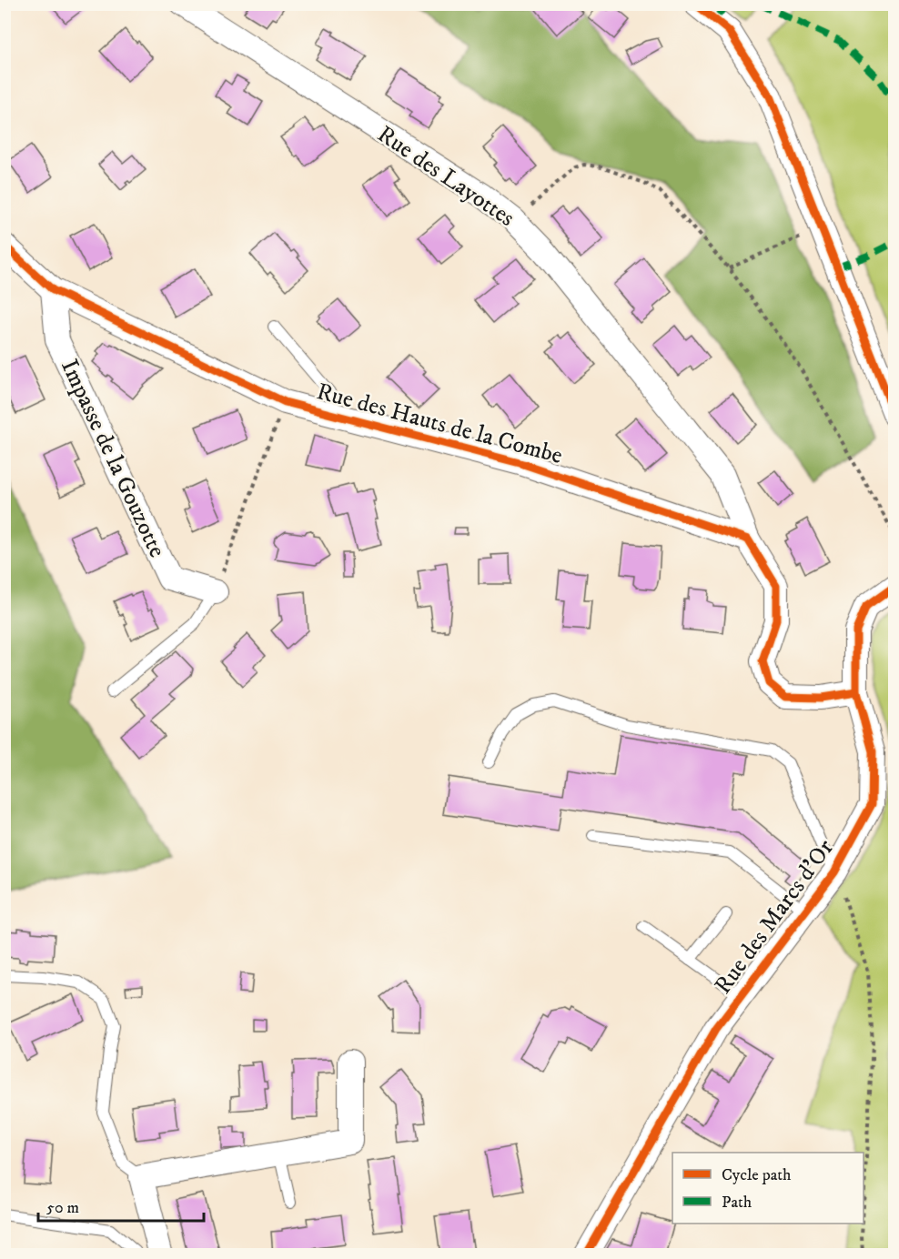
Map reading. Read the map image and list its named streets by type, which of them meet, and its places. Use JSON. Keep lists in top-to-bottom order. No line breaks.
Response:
{"streets":{"street":["Rue des Layottes","Rue des Hauts de la Combe","Impasse de la Gouzotte","Rue des Marcs d'Or"]},"crossings":[["Rue des Layottes","Rue des Hauts de la Combe"],["Rue des Hauts de la Combe","Impasse de la Gouzotte"]],"legend":["Cycle path","Path"],"scale_bar":"50 m"}
